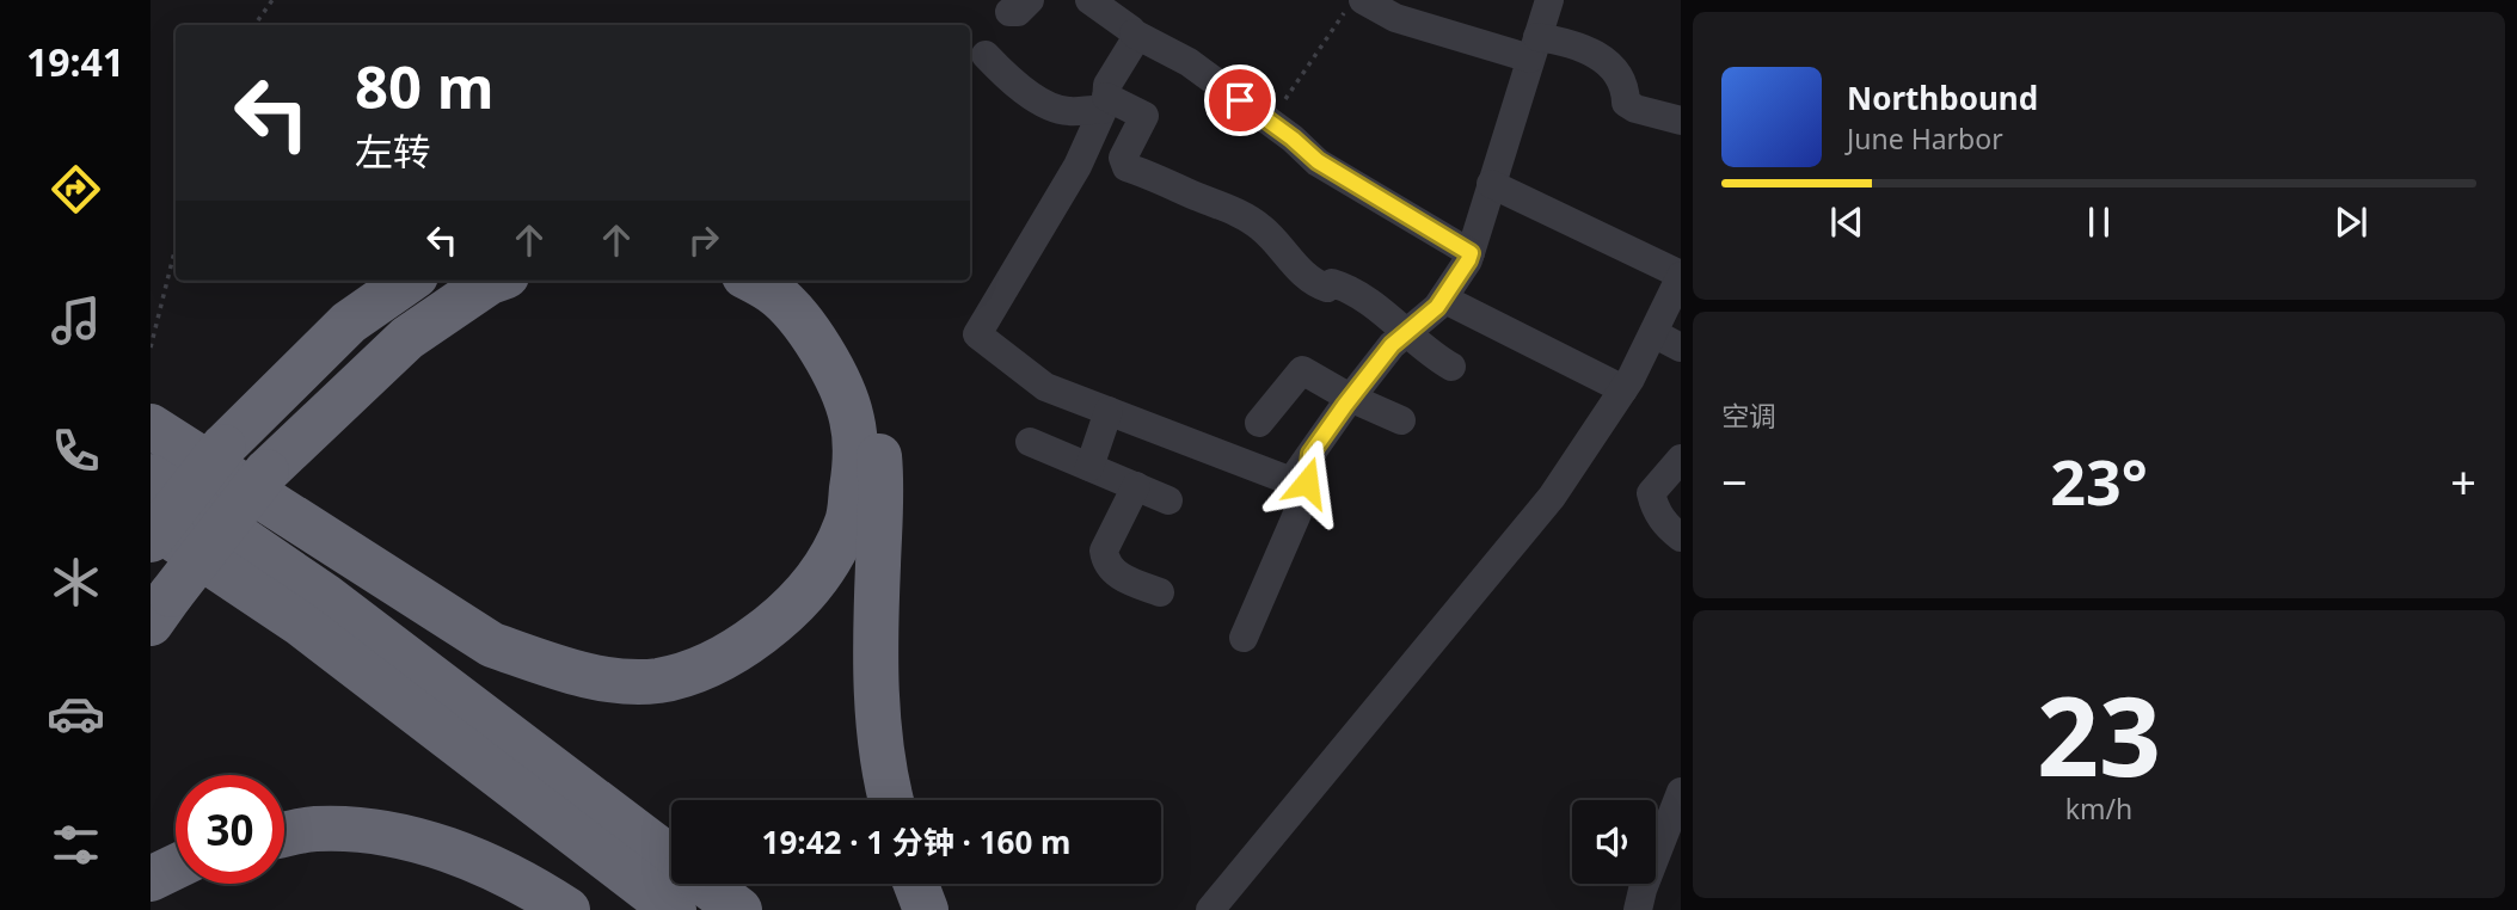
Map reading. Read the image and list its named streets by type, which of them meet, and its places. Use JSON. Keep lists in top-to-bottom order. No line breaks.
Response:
{"page":{"tabs":"19:41","turn":["80 m","左转"],"song":["Northbound","June Harbor"],"tile":["空调",["23","km/h"]],"heat":["−","23°","+"],"limit":"30","trip":"19:42 · 1 分钟 · 160 m"}}
